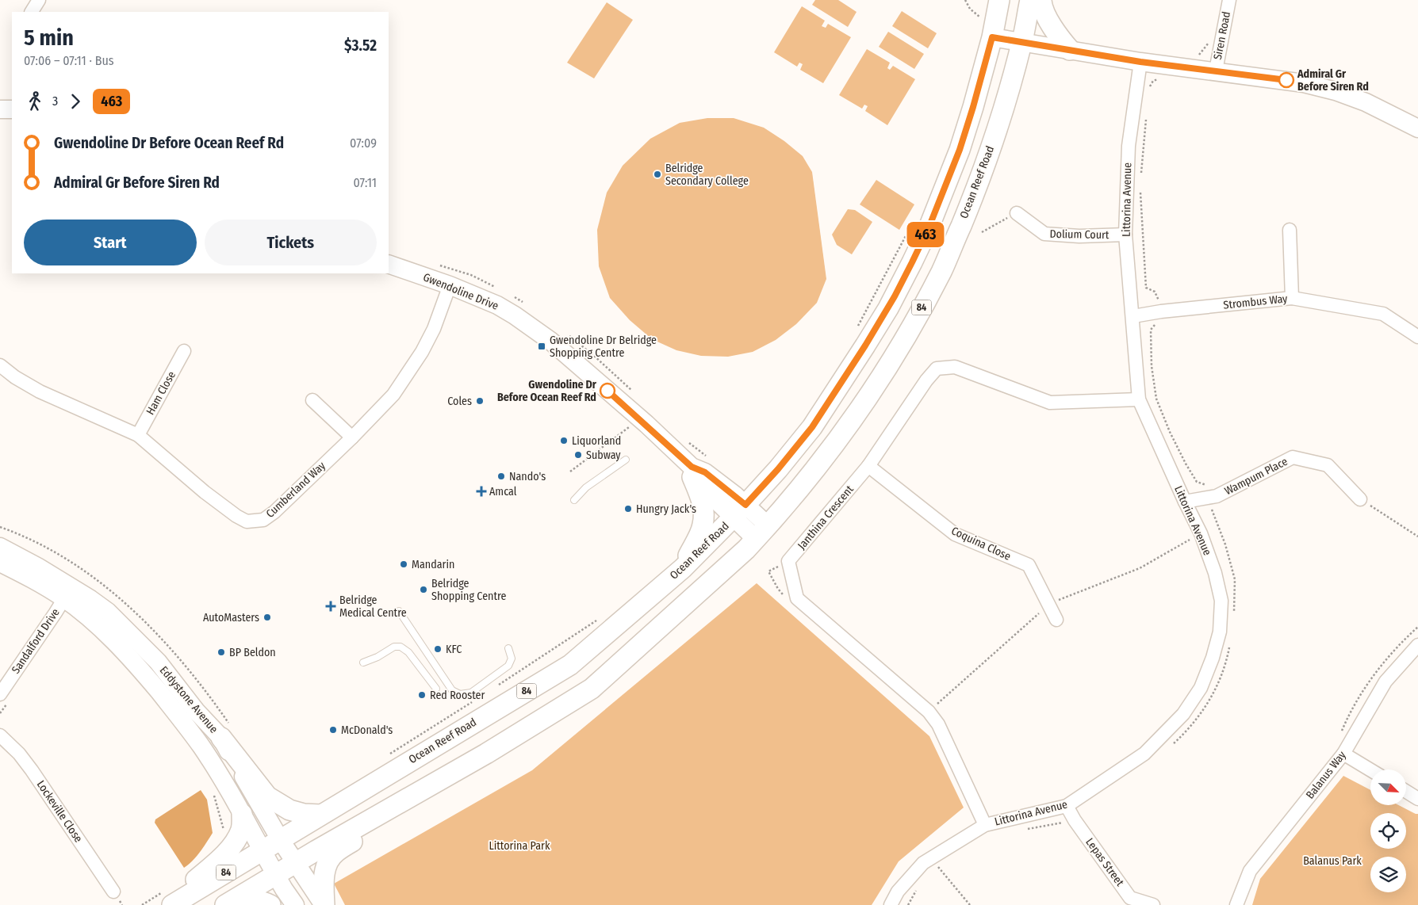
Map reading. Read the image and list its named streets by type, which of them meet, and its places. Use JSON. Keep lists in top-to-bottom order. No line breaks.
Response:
{"streets":{"main road":["Ocean Reef Road","Gwendoline Drive","84","Eddystone Avenue"],"street":["Siren Road","Littorina Avenue","Dolium Court","Strombus Way","Ham Close","Wampum Place","Cumberland Way","Janthina Crescent","Coquina Close","Sandalford Drive","Balanus Way","Lockeville Close","Lepas Street"]},"crossings":[["Ocean Reef Road","Gwendoline Drive"],["Ocean Reef Road","Eddystone Avenue"],["Littorina Avenue","Dolium Court"],["Littorina Avenue","Strombus Way"],["Littorina Avenue","Wampum Place"],["Littorina Avenue","Janthina Crescent"],["Littorina Avenue","Lepas Street"],["Gwendoline Drive","Cumberland Way"],["Ham Close","Cumberland Way"],["Janthina Crescent","Coquina Close"],["Sandalford Drive","Eddystone Avenue"]],"parks":["Littorina Park","Balanus Park"],"places":{"other":["Admiral Gr Before Siren Rd","Belridge Secondary College","Gwendoline Dr Before Ocean Reef Rd","Coles","Liquorland","Subway","Nando's","Hungry Jack's","Mandarin","Belridge Shopping Centre","AutoMasters","KFC","BP Beldon","Red Rooster","McDonald's"],"transit":["Gwendoline Dr Belridge Shopping Centre"],"health":["Amcal","Belridge Medical Centre"]},"lines":["bus line 463"],"north":"bottom right","page":{"on_map":"463","heading":["5 min","07:06 – 07:11 · Bus","$3.52"],"legs":["3","463"],"list":[{"name":"Gwendoline Dr Before Ocean Reef Rd","value":"07:09"},{"name":"Admiral Gr Before Siren Rd","value":"07:11"}],"buttons":["Start","Tickets"]}}
